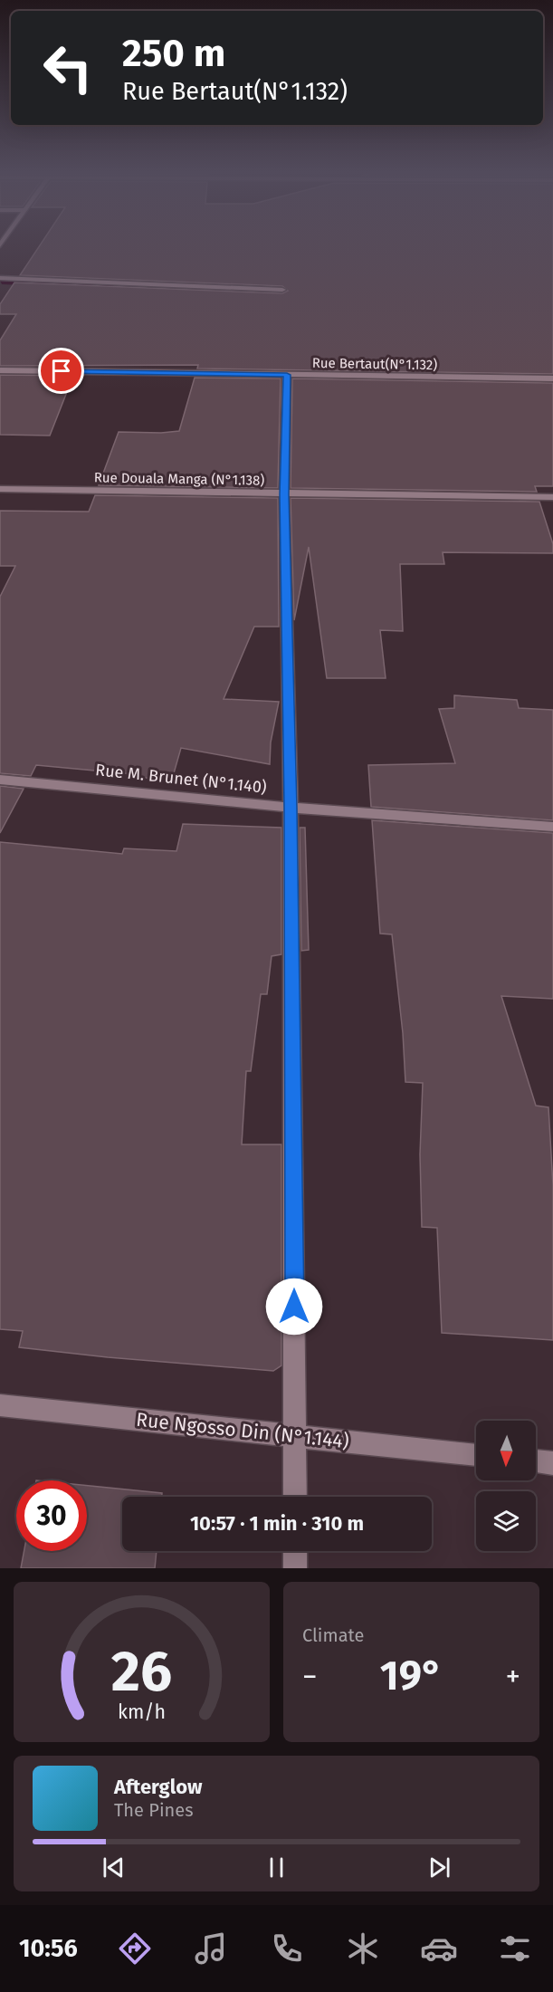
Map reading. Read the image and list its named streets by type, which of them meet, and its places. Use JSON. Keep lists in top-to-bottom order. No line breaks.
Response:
{"streets":{"street":["Rue Bertaut(N°1.132)","Rue Douala Manga (N°1.138)","Rue M. Brunet (N°1.140)","Rue Ngosso Din (N°1.144)"]},"north":"bottom","page":{"turn":["250 m","Rue Bertaut(N°1.132)"],"limit":"30","trip":"10:57 · 1 min · 310 m","tile":"Climate","heat":["−","19°","+"],"song":["Afterglow","The Pines"],"tabs":"10:56","gauge":["26","km/h"]}}
